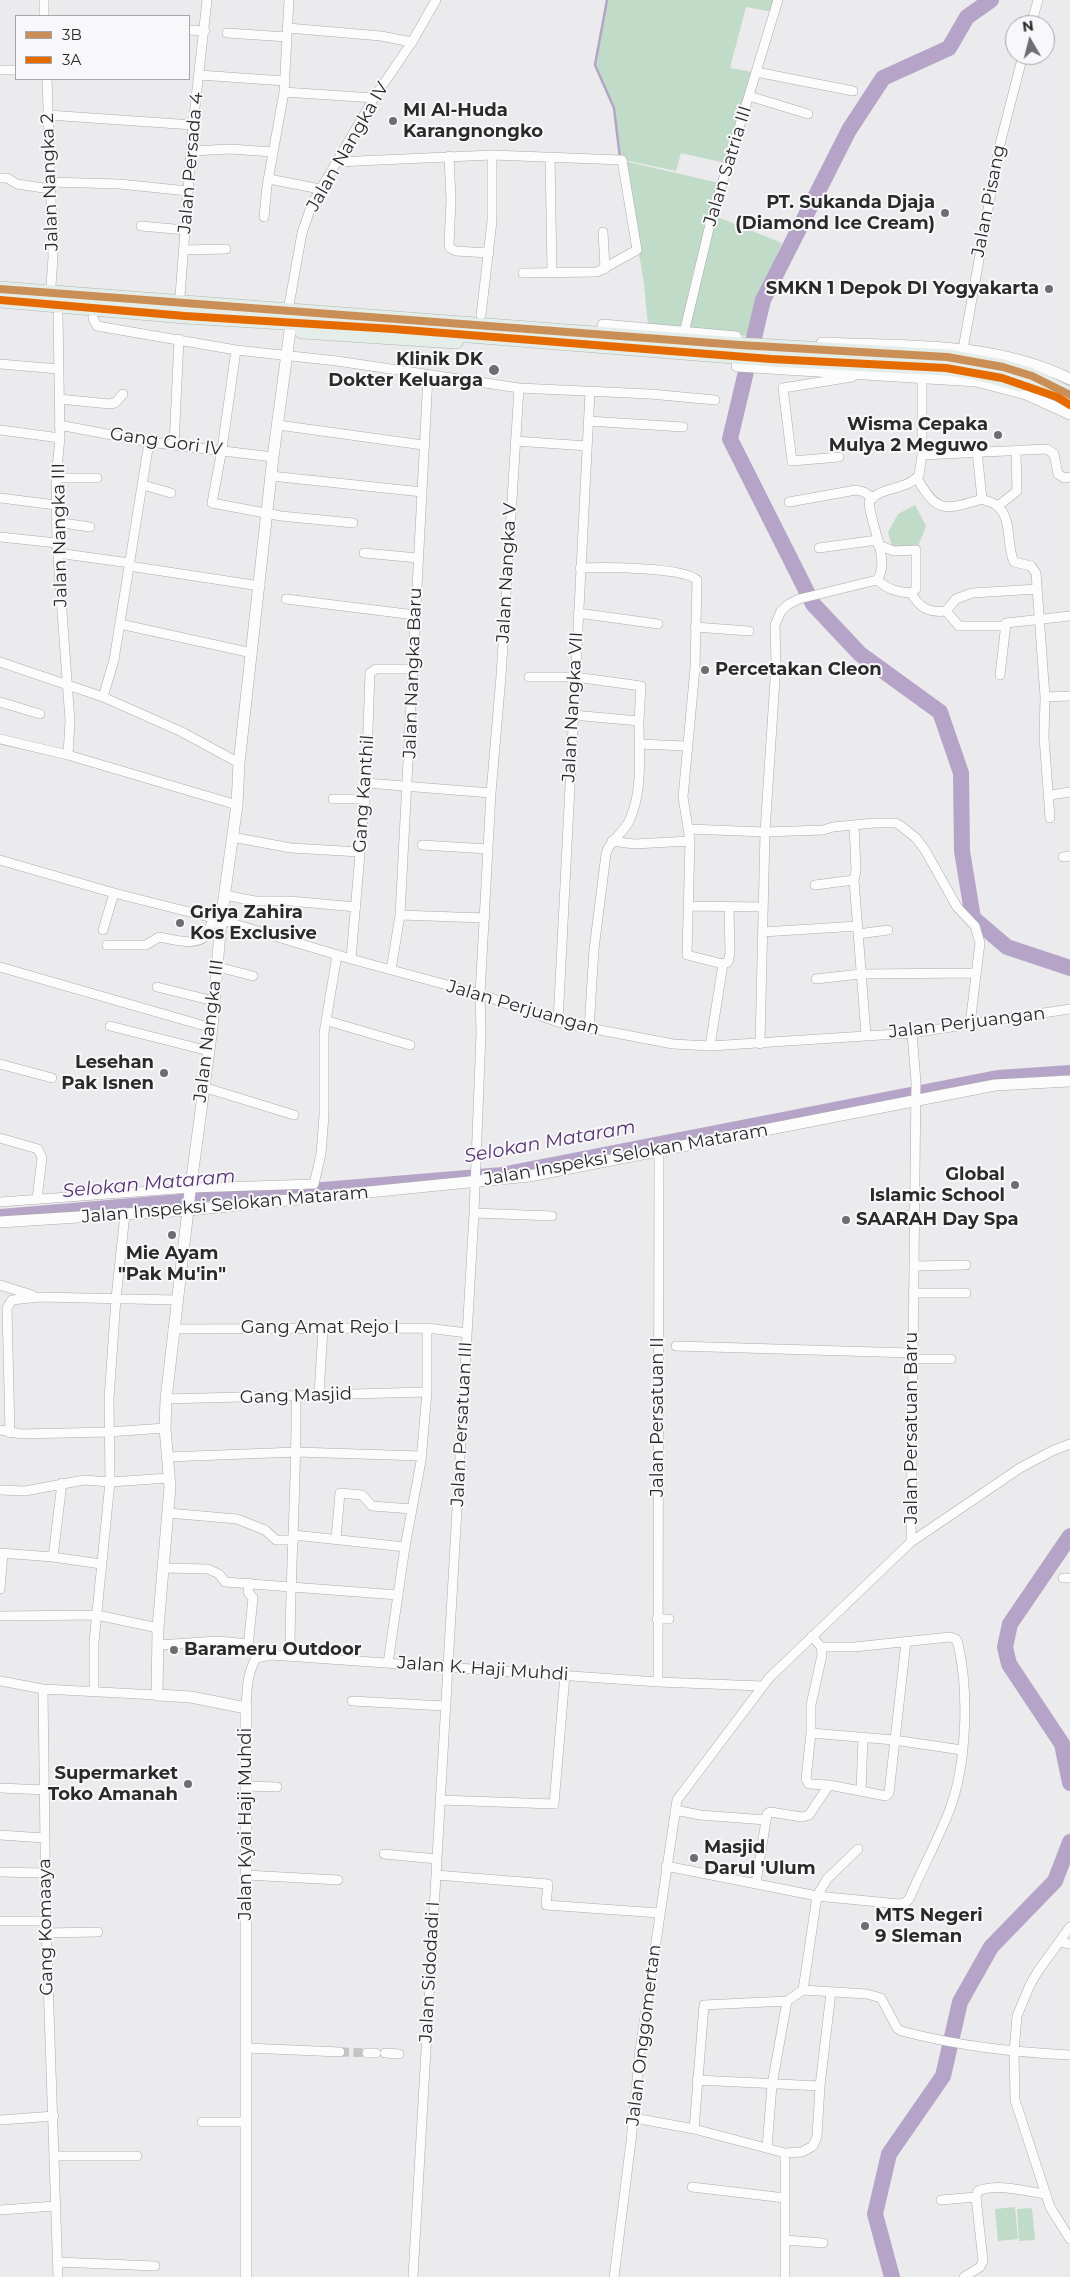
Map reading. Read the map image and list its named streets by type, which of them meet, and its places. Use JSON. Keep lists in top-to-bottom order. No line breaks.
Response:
{"streets":{"street":["Jalan Nangka IV","Jalan Persada 4","Jalan Satria III","Jalan Nangka 2","Jalan Pisang","Gang Gori IV","Jalan Nangka III","Jalan Nangka V","Jalan Nangka Baru","Jalan Nangka VII","Gang Kanthil","Jalan Perjuangan","Jalan Inspeksi Selokan Mataram","Gang Amat Rejo I","Gang Masjid","Jalan Persatuan II","Jalan Persatuan III","Jalan Persatuan Baru","Jalan K. Haji Muhdi","Jalan Kyai Haji Muhdi","Gang Komaaya","Jalan Sidodadi I","Jalan Onggomertan"]},"crossings":[["Gang Gori IV","Jalan Nangka III"],["Jalan Nangka III","Jalan Perjuangan"],["Jalan Nangka III","Jalan Inspeksi Selokan Mataram"],["Jalan Nangka V","Jalan Perjuangan"],["Jalan Nangka Baru","Gang Kanthil"],["Jalan Nangka Baru","Jalan Perjuangan"],["Jalan Nangka VII","Jalan Perjuangan"],["Gang Kanthil","Jalan Perjuangan"],["Jalan Perjuangan","Jalan Persatuan Baru"],["Jalan Inspeksi Selokan Mataram","Jalan Persatuan II"],["Jalan Inspeksi Selokan Mataram","Jalan Persatuan III"],["Jalan Inspeksi Selokan Mataram","Jalan Persatuan Baru"],["Gang Amat Rejo I","Jalan Persatuan III"],["Jalan Persatuan II","Jalan K. Haji Muhdi"],["Jalan Persatuan III","Jalan K. Haji Muhdi"],["Jalan Persatuan III","Jalan Sidodadi I"],["Jalan Persatuan Baru","Jalan K. Haji Muhdi"],["Jalan Persatuan Baru","Jalan Onggomertan"],["Jalan K. Haji Muhdi","Jalan Sidodadi I"]],"water":["Selokan Mataram"],"places":["MI Al-Huda Karangnongko","PT. Sukanda Djaja (Diamond Ice Cream)","SMKN 1 Depok DI Yogyakarta","Klinik DK Dokter Keluarga","Wisma Cepaka Mulya 2 Meguwo","Percetakan Cleon","Griya Zahira Kos Exclusive","Lesehan Pak Isnen","Global Islamic School","SAARAH Day Spa","Mie Ayam \"Pak Mu'in\"","Barameru Outdoor","Supermarket Toko Amanah","Masjid Darul 'Ulum","MTS Negeri 9 Sleman"],"lines":["transit line 3B","transit line 3A"],"legend":["3B","3A"],"north":"top"}
